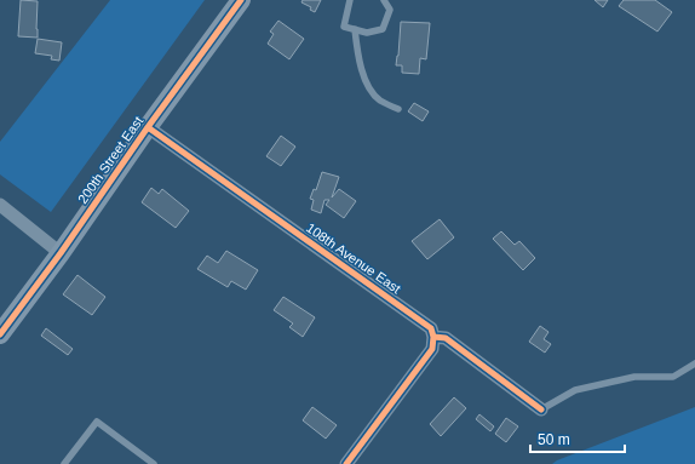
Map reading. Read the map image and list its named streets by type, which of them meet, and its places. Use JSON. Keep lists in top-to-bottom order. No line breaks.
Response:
{"streets":{"street":["200th Street East","108th Avenue East"]},"crossings":[["200th Street East","108th Avenue East"]],"scale_bar":"50 m"}
